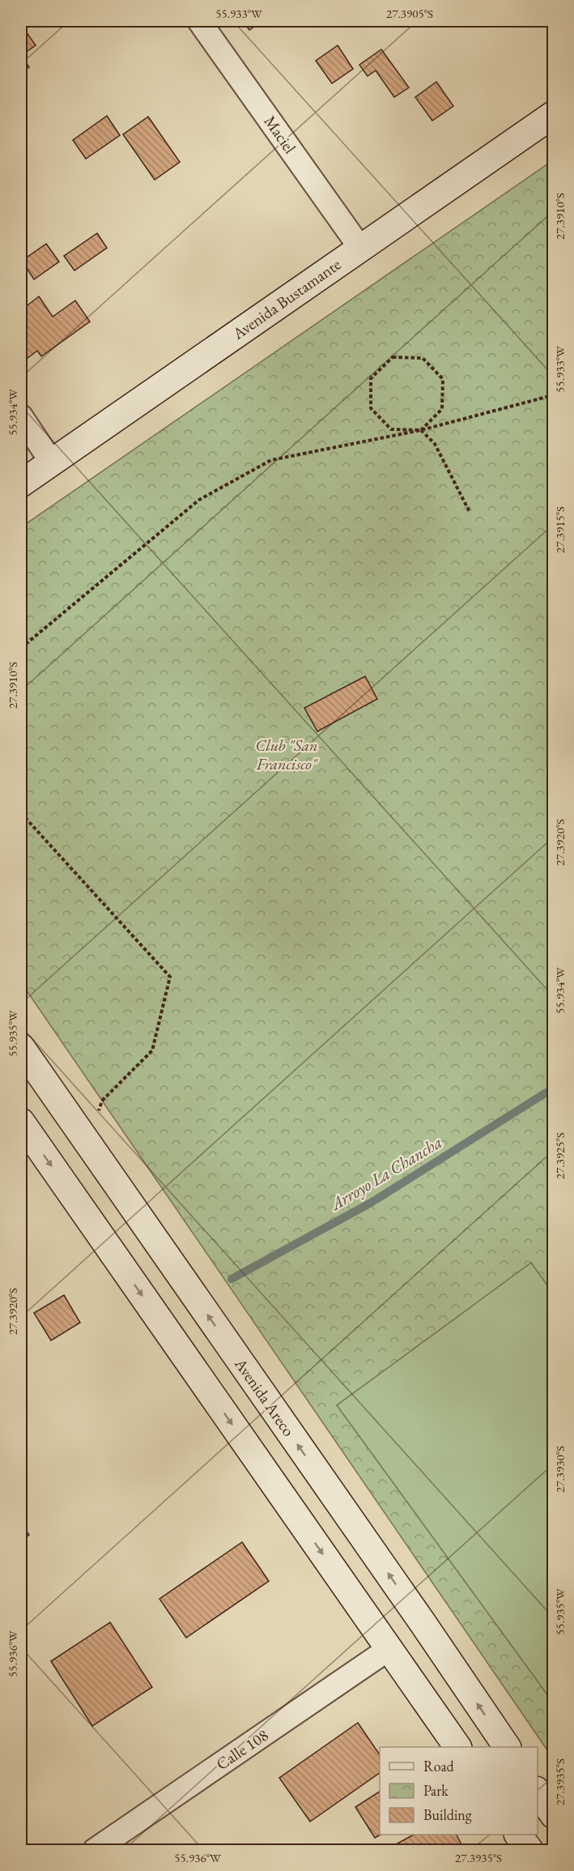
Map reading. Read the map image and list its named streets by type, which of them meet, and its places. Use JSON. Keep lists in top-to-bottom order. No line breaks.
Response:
{"streets":{"main road":["Avenida Bustamante","Avenida Areco"],"street":["Maciel","Calle 108"]},"crossings":[["Maciel","Avenida Bustamante"]],"water":["Arroyo La Chancha"],"parks":["Club \"San Francisco\""],"legend":["Road","Park","Building"],"coordinates":["55.933°W","27.3905°S","27.3910°S","55.934°W","27.3915°S","27.3920°S","55.935°W","27.3925°S","27.3930°S","55.936°W","27.3935°S"]}
